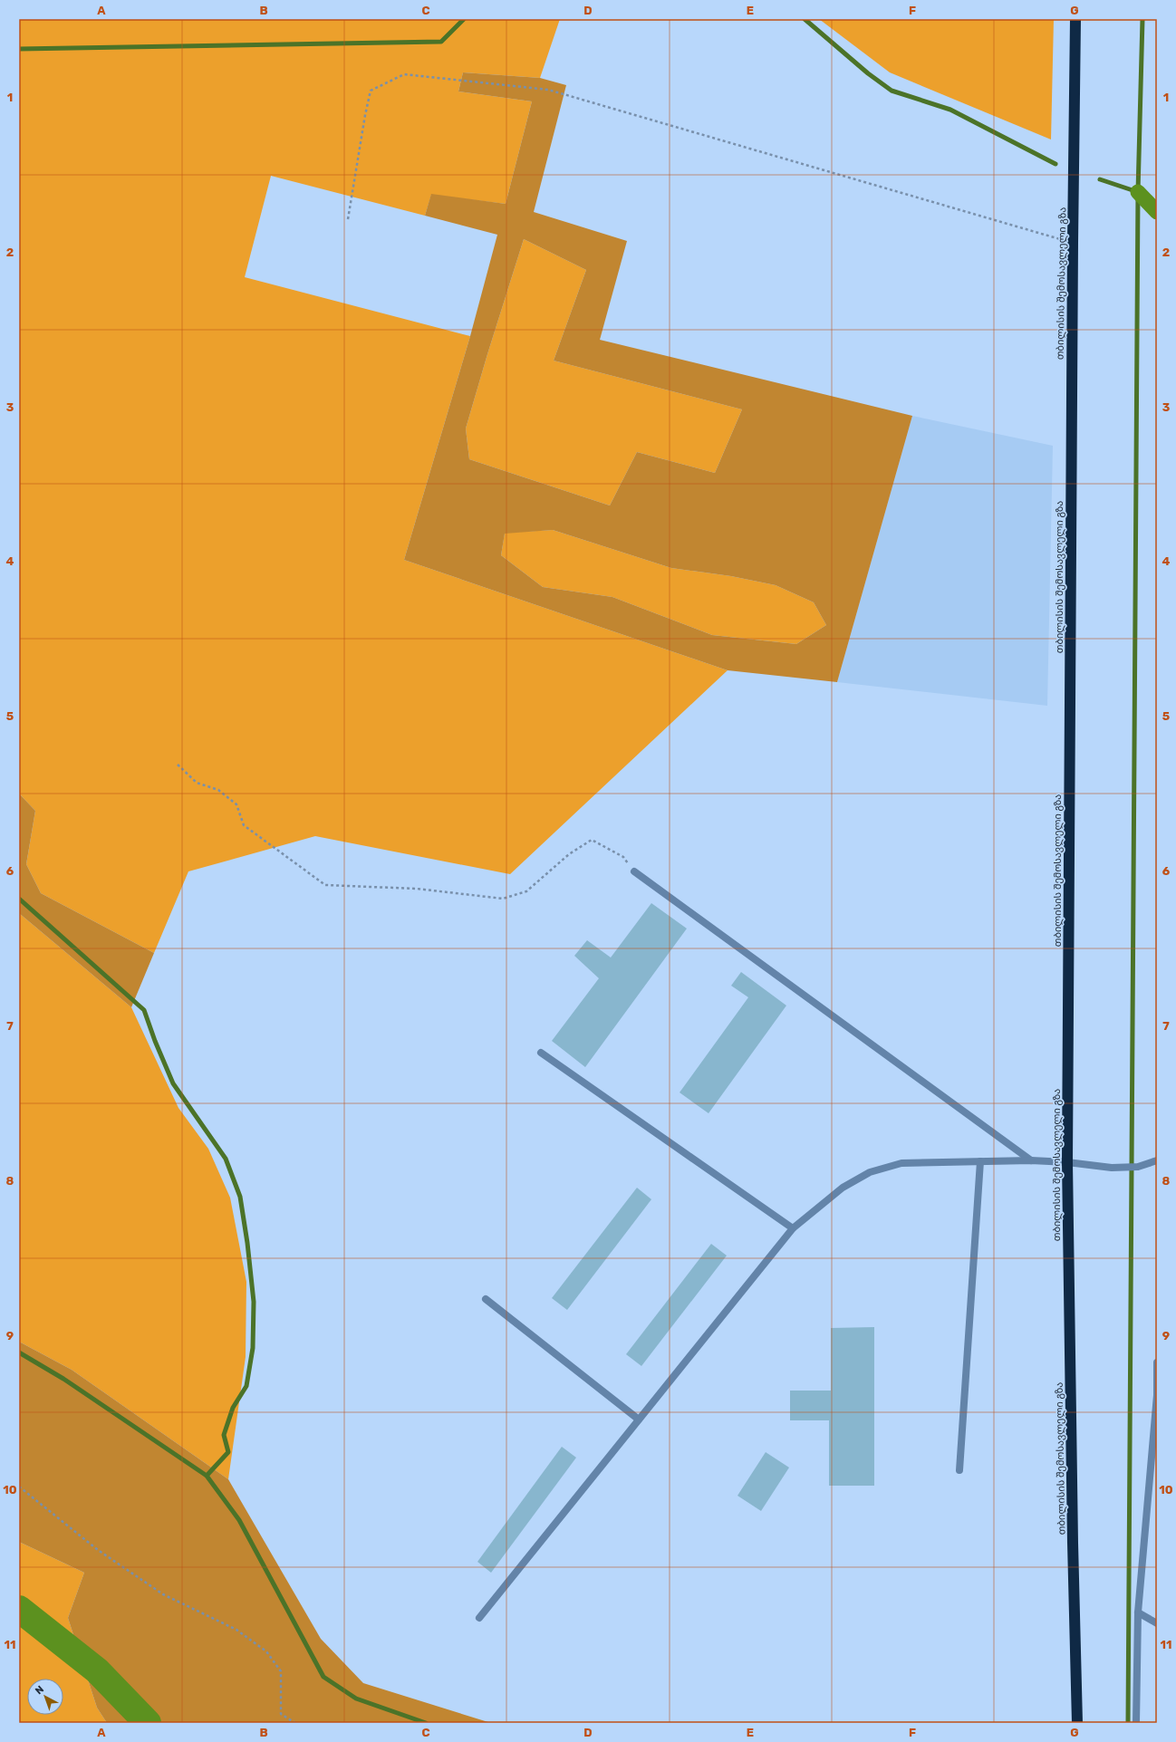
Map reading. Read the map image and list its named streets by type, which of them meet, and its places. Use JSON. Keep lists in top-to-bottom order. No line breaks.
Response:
{"streets":{"highway":["თბილისის შემოსავლელი გზა"]},"north":"top left","grid":{"columns":["A","B","C","D","E","F","G"],"rows":["1","2","3","4","5","6","7","8","9","10","11"]}}
